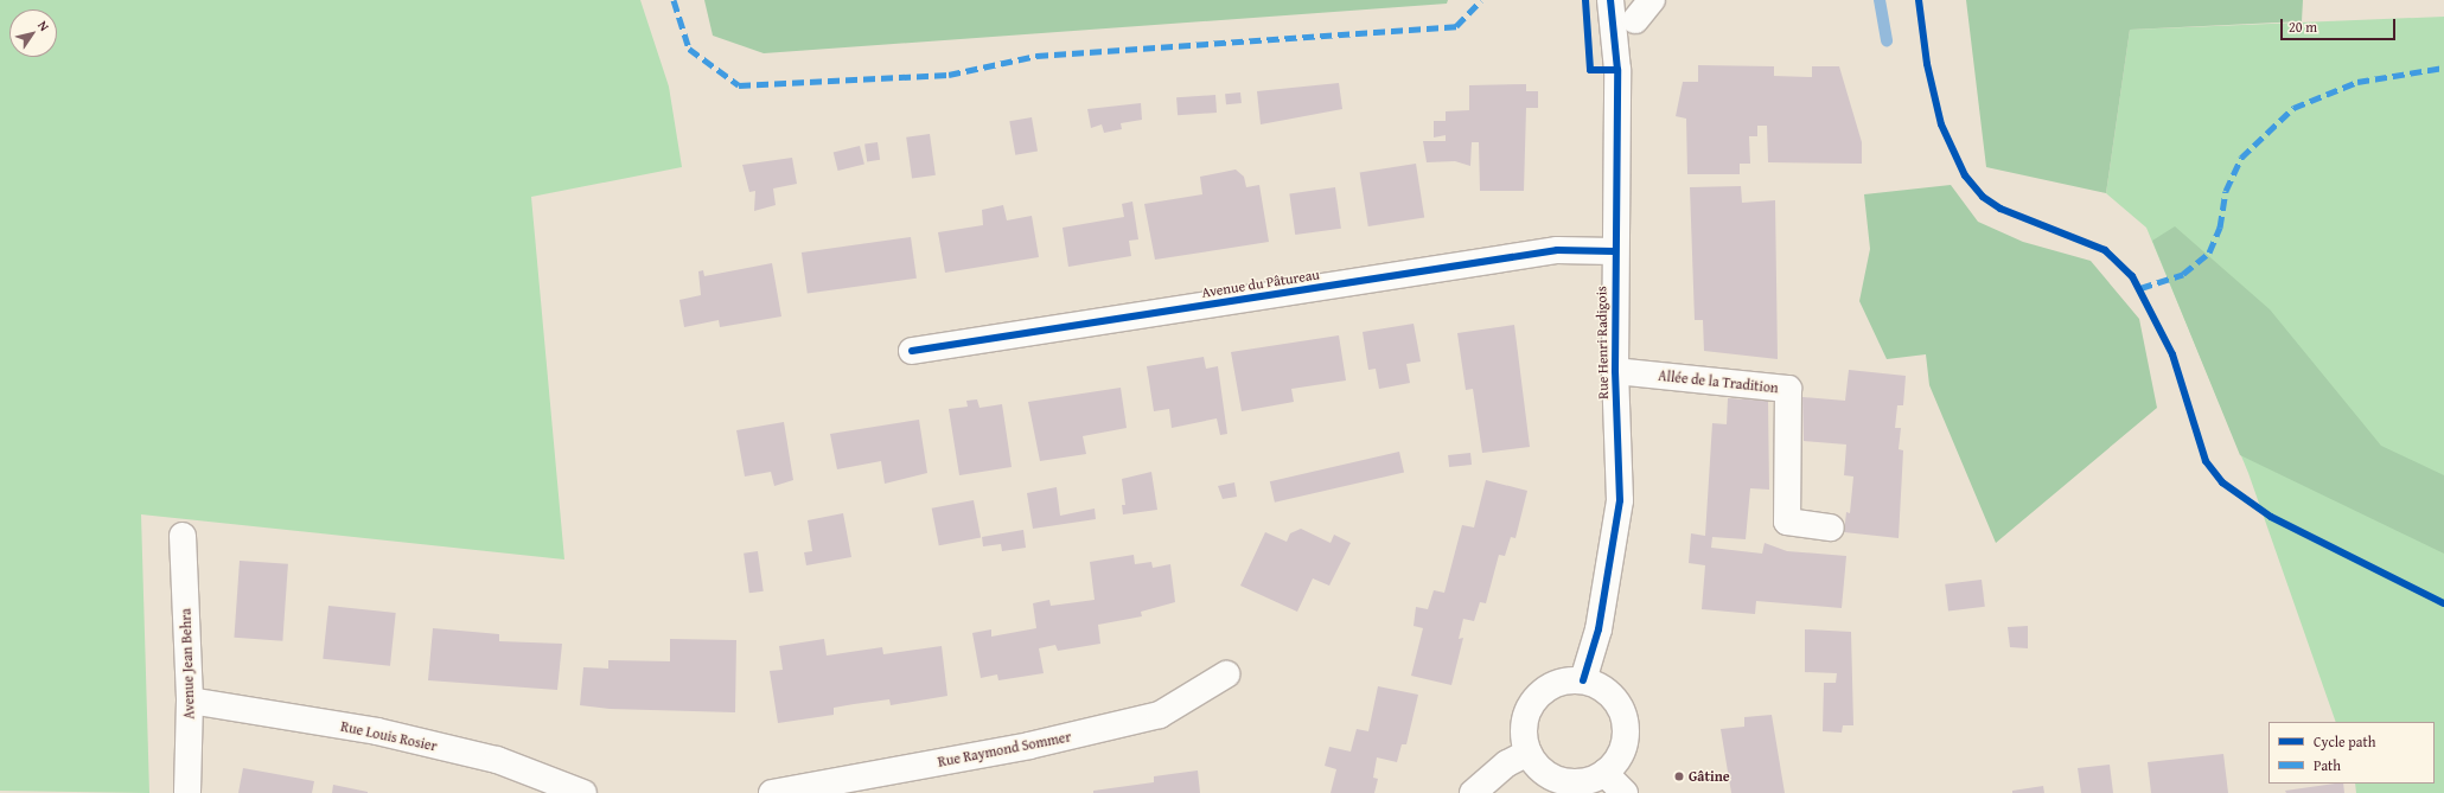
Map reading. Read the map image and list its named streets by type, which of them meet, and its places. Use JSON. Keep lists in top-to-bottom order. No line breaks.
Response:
{"streets":{"street":["Avenue du Pâtureau","Rue Henri Radigois","Allée de la Tradition","Avenue Jean Behra","Rue Louis Rosier","Rue Raymond Sommer"]},"crossings":[["Avenue du Pâtureau","Rue Henri Radigois"],["Rue Henri Radigois","Allée de la Tradition"],["Avenue Jean Behra","Rue Louis Rosier"]],"places":["Gâtine"],"legend":["Cycle path","Path"],"scale_bar":"20 m","north":"top right"}
